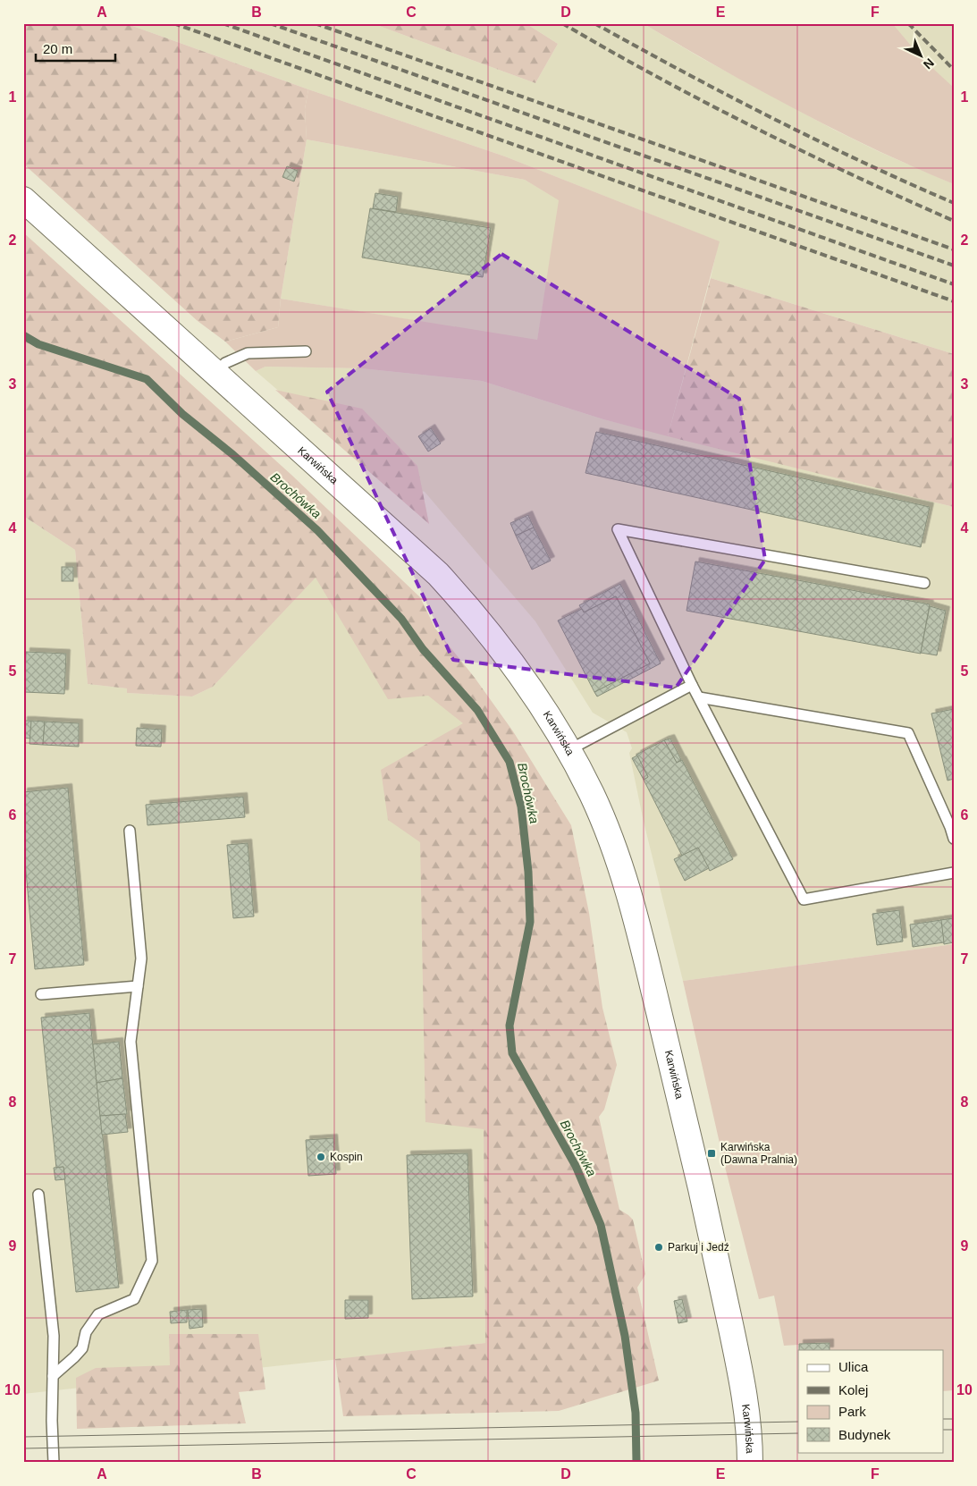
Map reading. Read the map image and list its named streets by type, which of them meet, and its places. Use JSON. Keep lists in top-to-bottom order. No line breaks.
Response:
{"streets":{"street":["Karwińska"]},"water":["Brochówka"],"places":{"transit":["Karwińska (Dawna Pralnia)"],"other":["Kospin","Parkuj i Jedź"]},"legend":["Ulica","Kolej","Park","Budynek"],"scale_bar":"20 m","north":"bottom right","grid":{"columns":["A","B","C","D","E","F"],"rows":["1","2","3","4","5","6","7","8","9","10"]}}
